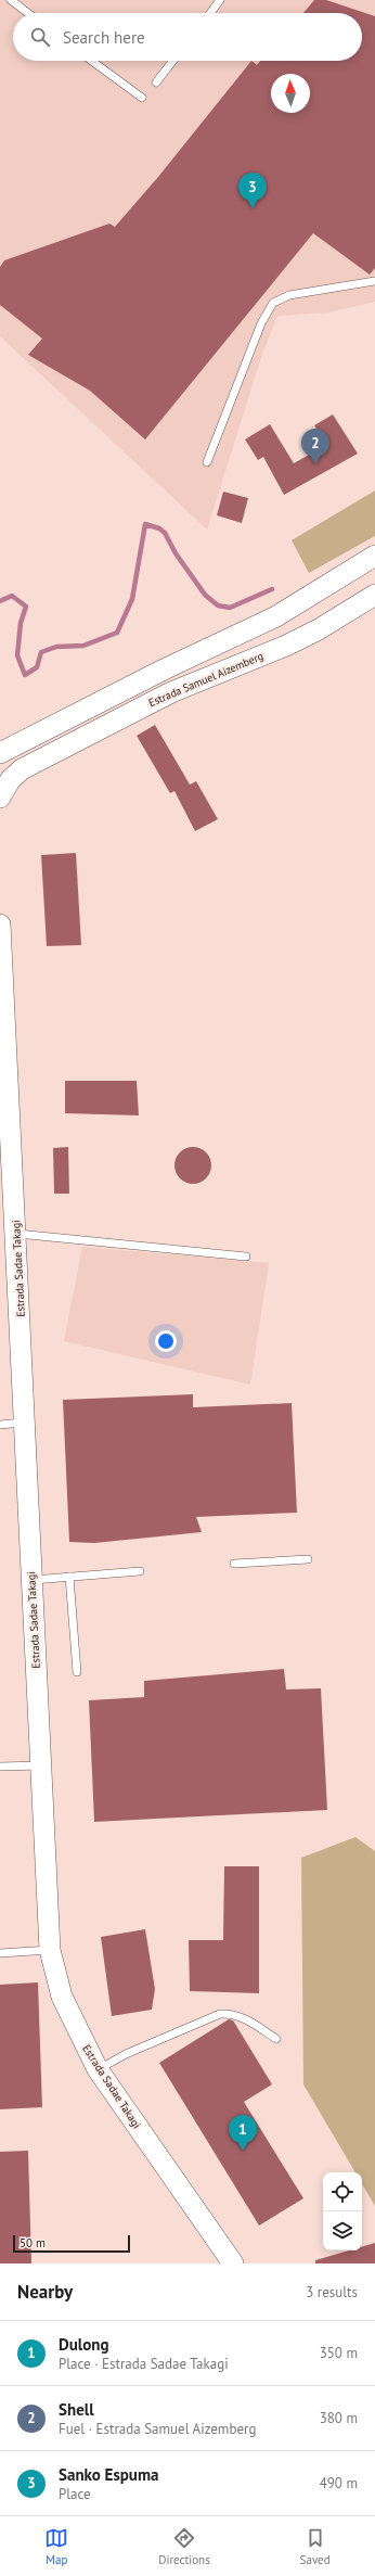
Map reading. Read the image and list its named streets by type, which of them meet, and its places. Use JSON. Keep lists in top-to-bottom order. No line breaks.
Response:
{"streets":{"street":["Estrada Samuel Aizemberg","Estrada Sadae Takagi"]},"scale_bar":"50 m","north":"top","page":{"search":"Search here","pins":["3","2","1"],"scale":"50 m","heading":["Nearby","3 results"],"list":[{"mark":"1","name":"Dulong","note":"Place · Estrada Sadae Takagi","value":"350 m"},{"mark":"2","name":"Shell","note":"Fuel · Estrada Samuel Aizemberg","value":"380 m"},{"mark":"3","name":"Sanko Espuma","note":"Place","value":"490 m"}],"nav":["Map","Directions","Saved"]}}
